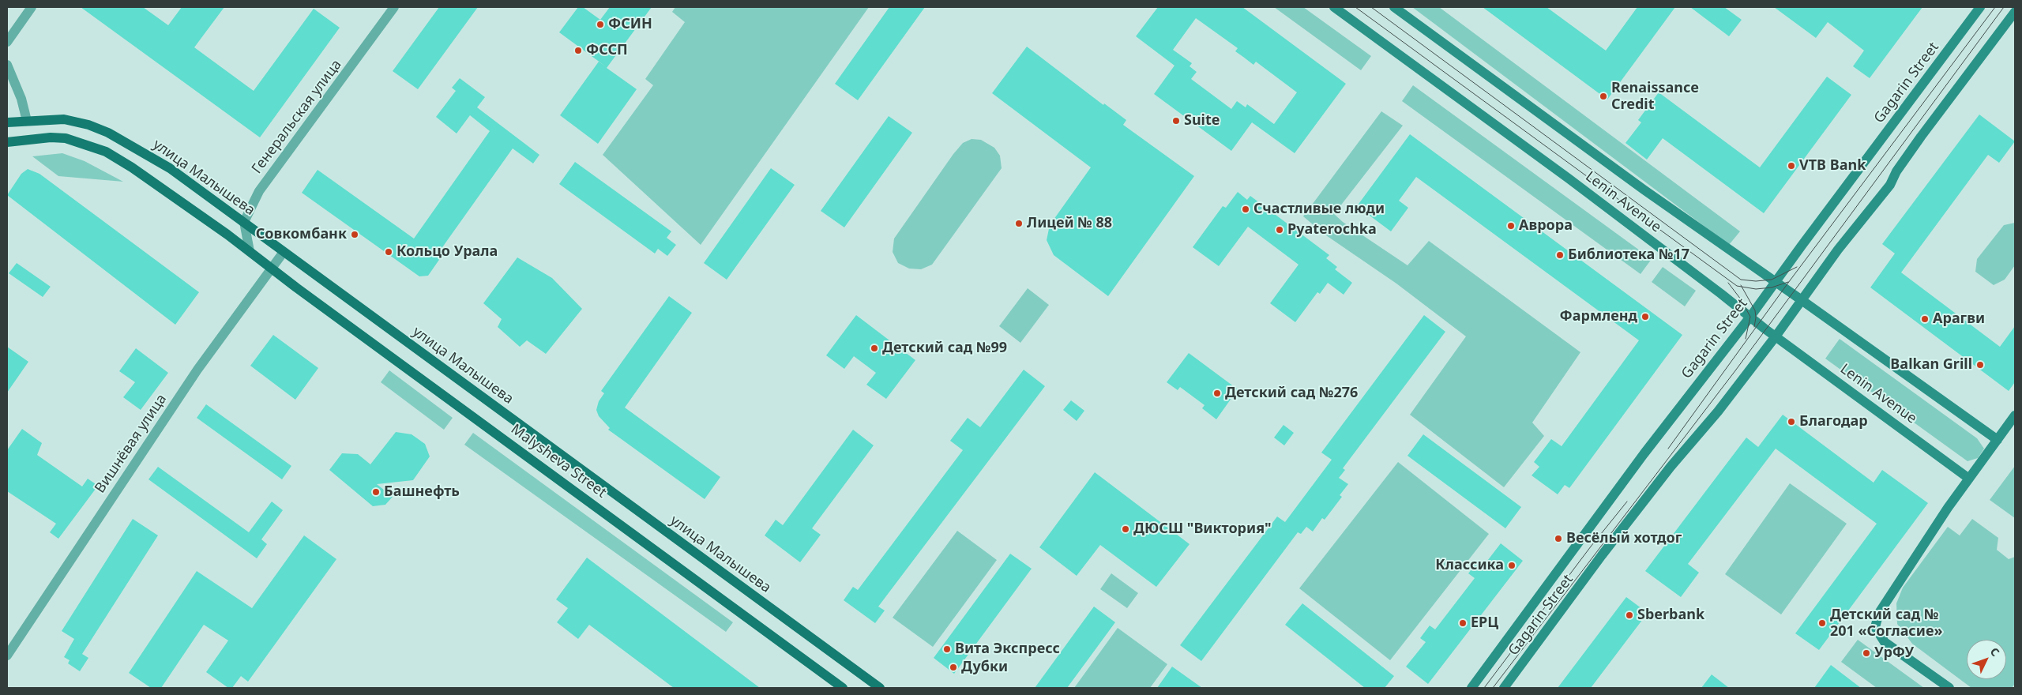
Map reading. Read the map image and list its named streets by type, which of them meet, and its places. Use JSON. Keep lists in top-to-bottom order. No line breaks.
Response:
{"streets":{"main road":["Gagarin Street","улица Малышева","Lenin Avenue","Malysheva Street"],"street":["Генеральская улица","Вишнёвая улица"]},"crossings":[["Gagarin Street","Lenin Avenue"],["Генеральская улица","улица Малышева"],["улица Малышева","Вишнёвая улица"],["Вишнёвая улица","Malysheva Street"]],"places":["ФСИН","ФССП","Renaissance Credit","Suite","VTB Bank","Счастливые люди","Лицей № 88","Аврора","Pyaterochka","Совкомбанк","Кольцо Урала","Библиотека №17","Фармленд","Арагви","Детский сад №99","Balkan Grill","Детский сад №276","Благодар","Башнефть","ДЮСШ \"Виктория\"","Весёлый хотдог","Классика","Sberbank","ЕРЦ","Детский сад № 201 «Согласие»","Вита Экспресс","УрФУ","Дубки"],"north":"top right"}
